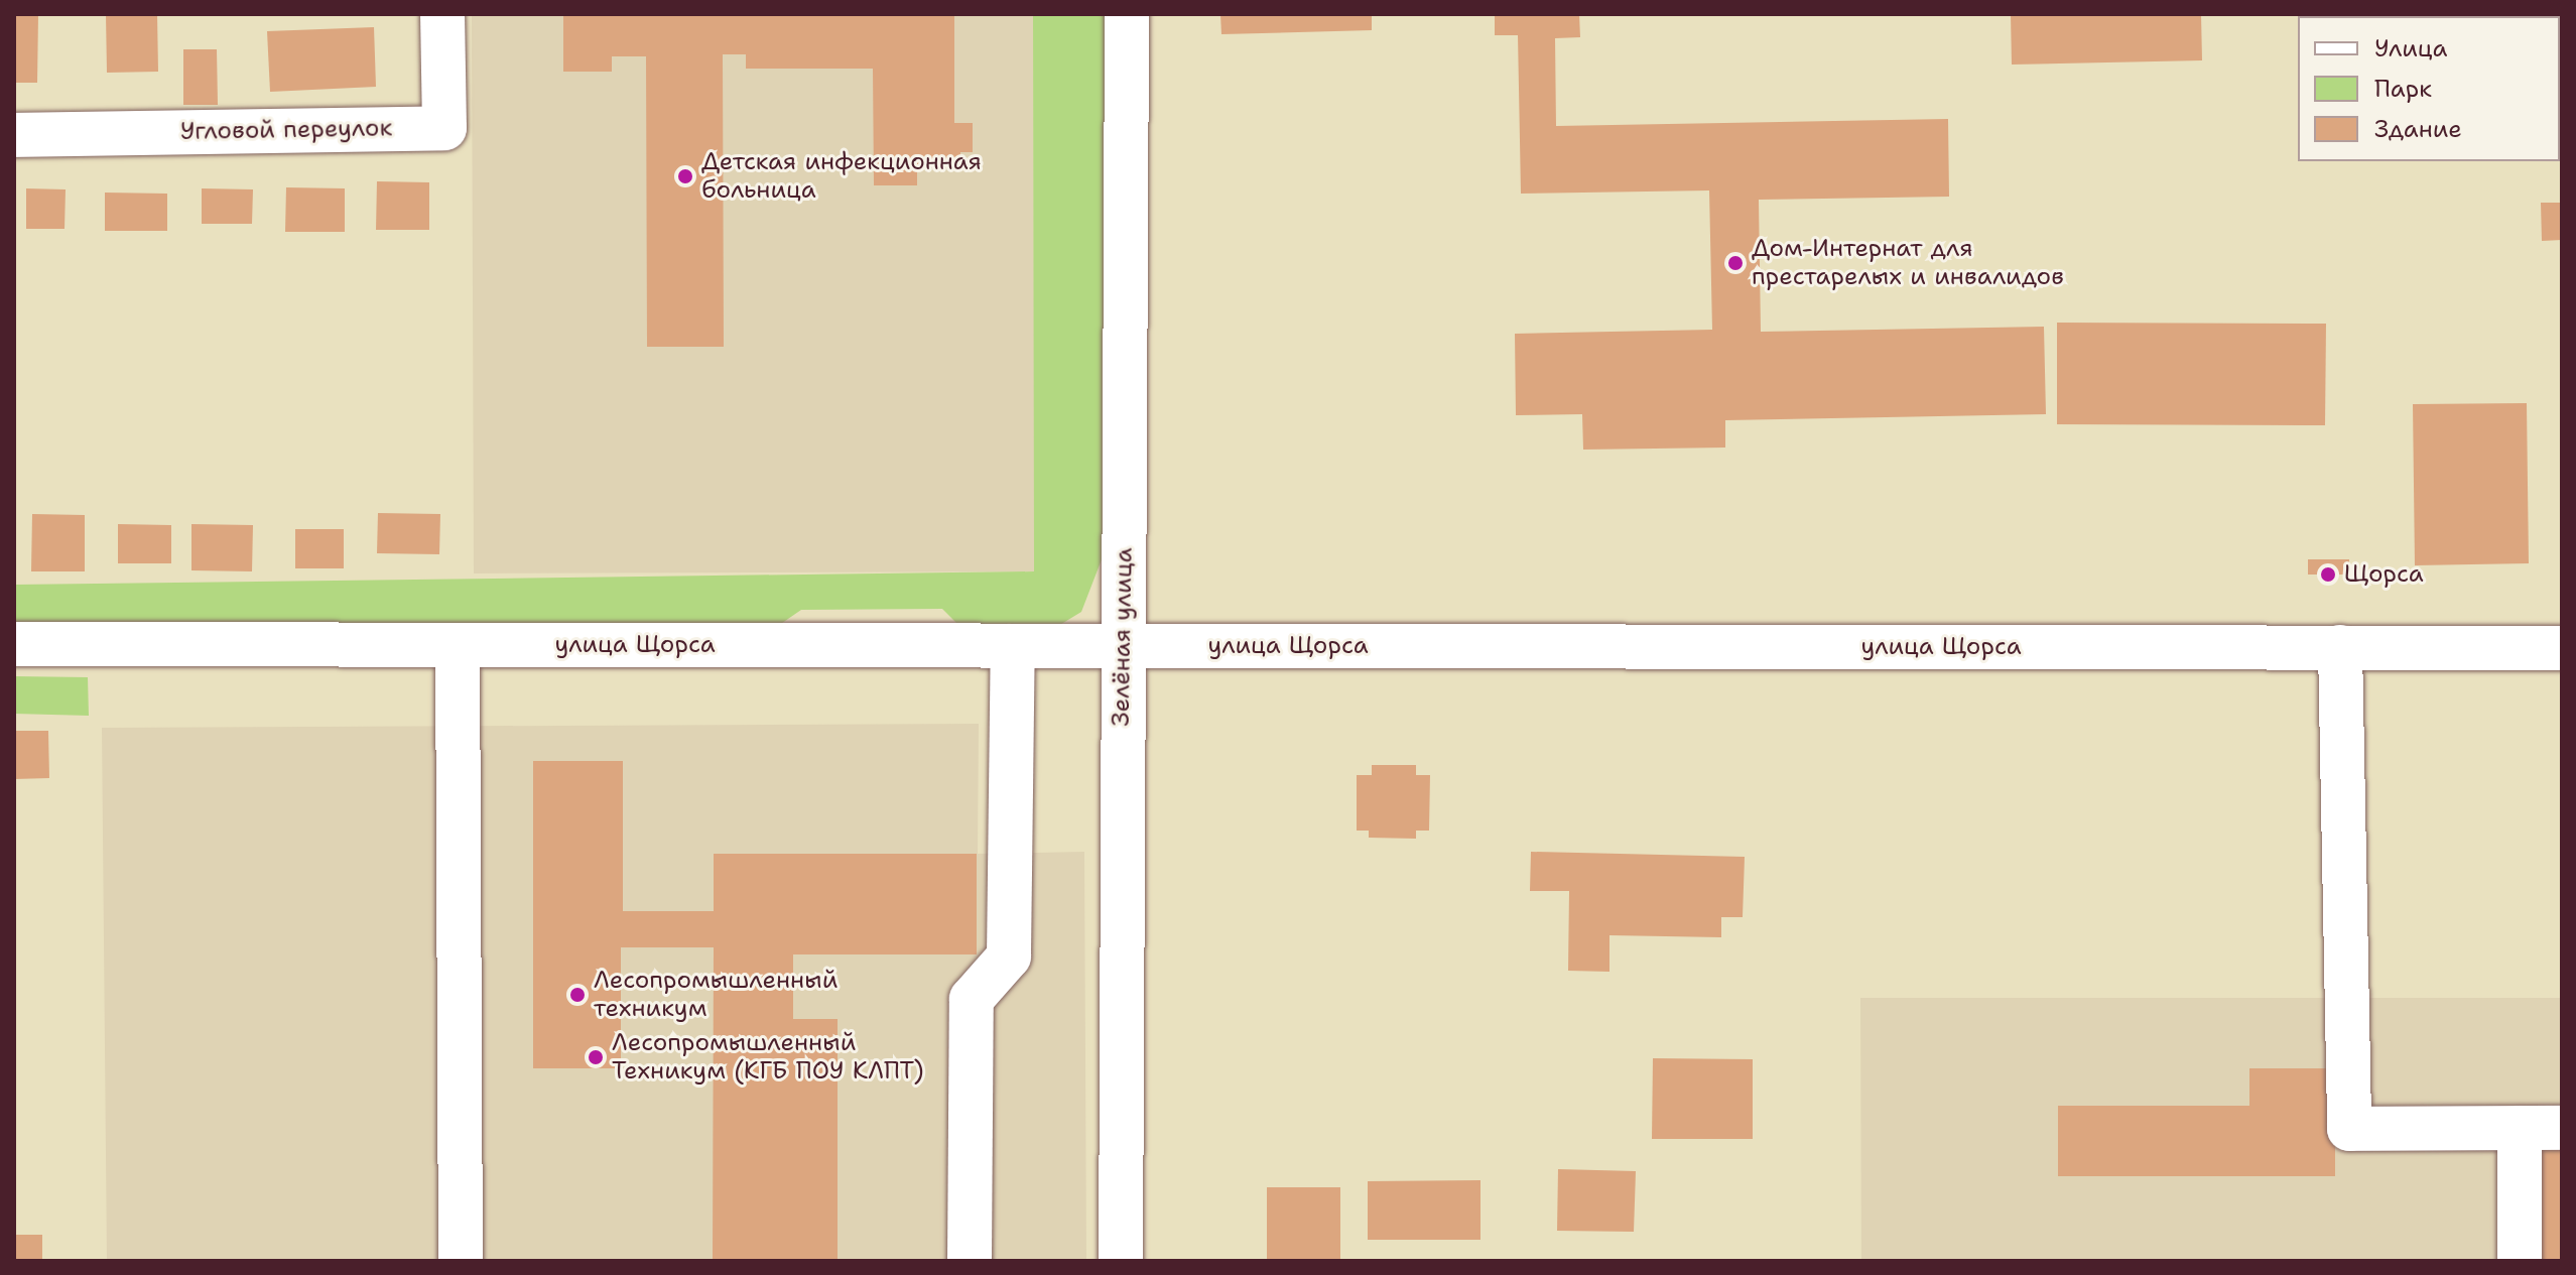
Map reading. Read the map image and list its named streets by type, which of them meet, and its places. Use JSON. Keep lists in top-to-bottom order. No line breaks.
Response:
{"streets":{"street":["Угловой переулок","Зелёная улица","улица Щорса"]},"crossings":[["Зелёная улица","улица Щорса"]],"places":["Детская инфекционная больница","Дом-Интернат для престарелых и инвалидов","Щорса","Лесопромышленный техникум","Лесопромышленный Техникум (КГБ ПОУ КЛПТ)"],"legend":["Улица","Парк","Здание"]}
